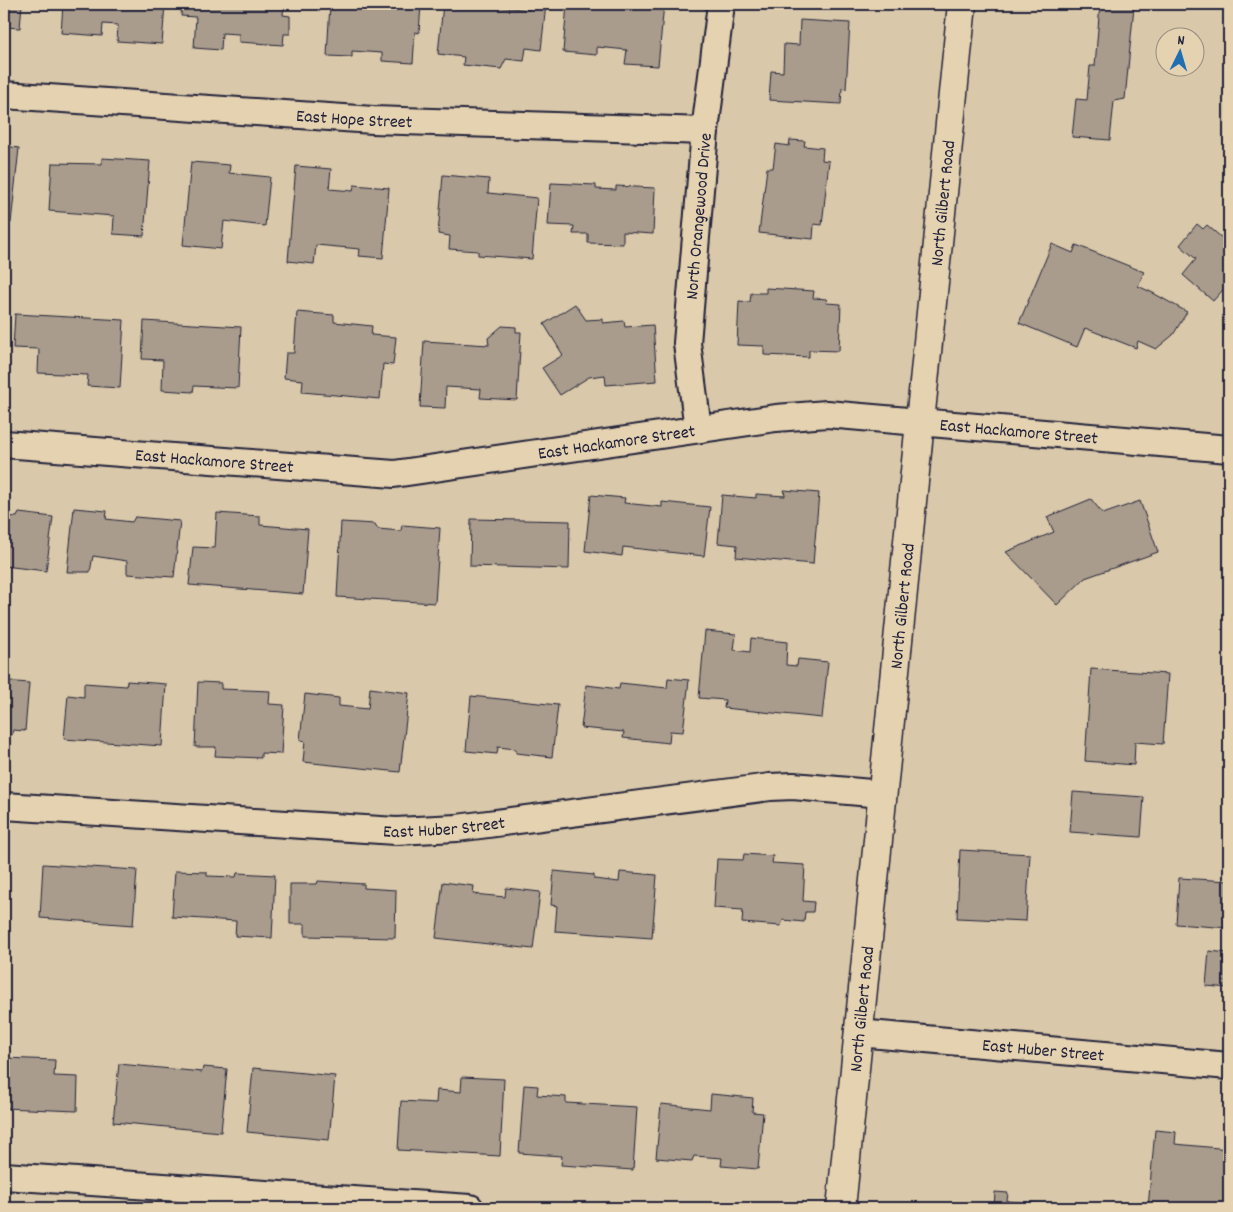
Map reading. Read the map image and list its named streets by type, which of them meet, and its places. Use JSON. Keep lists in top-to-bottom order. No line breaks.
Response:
{"streets":{"main road":["North Gilbert Road"],"street":["East Hope Street","North Orangewood Drive","East Hackamore Street","East Huber Street"]},"crossings":[["East Hope Street","North Orangewood Drive"],["North Gilbert Road","East Hackamore Street"],["North Gilbert Road","East Huber Street"],["North Orangewood Drive","East Hackamore Street"]],"north":"top"}
